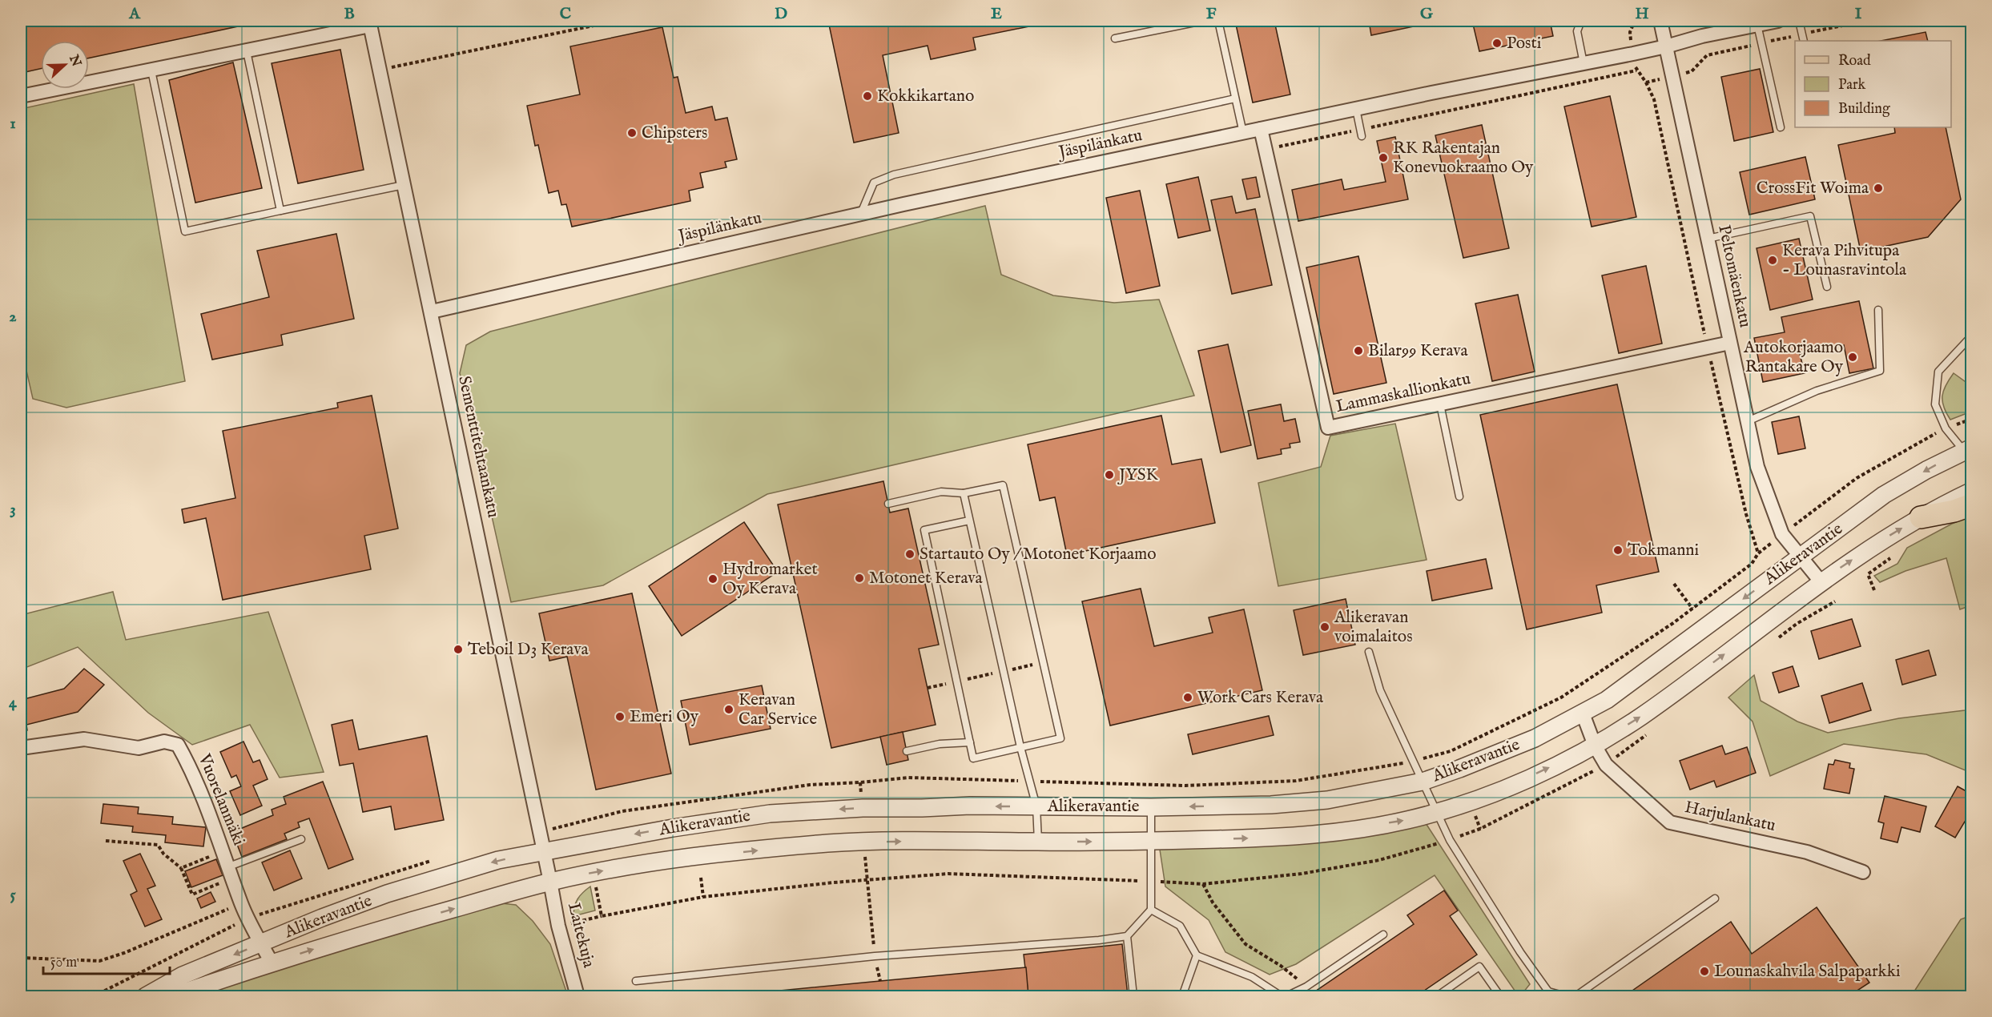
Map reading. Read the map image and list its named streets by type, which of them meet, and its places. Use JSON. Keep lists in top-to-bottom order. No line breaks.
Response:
{"streets":{"street":["Jäspilänkatu","Peltomäenkatu","Lammaskallionkatu","Sementtitehtaankatu","Alikeravantie","Vuorelanmäki","Harjulankatu","Laitekuja"]},"crossings":[["Jäspilänkatu","Peltomäenkatu"],["Jäspilänkatu","Lammaskallionkatu"],["Jäspilänkatu","Sementtitehtaankatu"],["Peltomäenkatu","Lammaskallionkatu"],["Peltomäenkatu","Alikeravantie"],["Sementtitehtaankatu","Alikeravantie"],["Sementtitehtaankatu","Laitekuja"],["Alikeravantie","Vuorelanmäki"],["Alikeravantie","Harjulankatu"],["Alikeravantie","Laitekuja"]],"places":["Posti","Kokkikartano","Chipsters","RK Rakentajan Konevuokraamo Oy","CrossFit Woima","Kerava Pihvitupa - Lounasravintola","Bilar99 Kerava","Autokorjaamo Rantakare Oy","JYSK","Tokmanni","Startauto Oy / Motonet Korjaamo","Motonet Kerava","Hydromarket Oy Kerava","Alikeravan voimalaitos","Teboil D3 Kerava","Work Cars Kerava","Keravan Car Service","Emeri Oy","Lounaskahvila Salpaparkki"],"legend":["Road","Park","Building"],"scale_bar":"50 m","north":"right","grid":{"columns":["A","B","C","D","E","F","G","H","I"],"rows":["1","2","3","4","5"]}}
